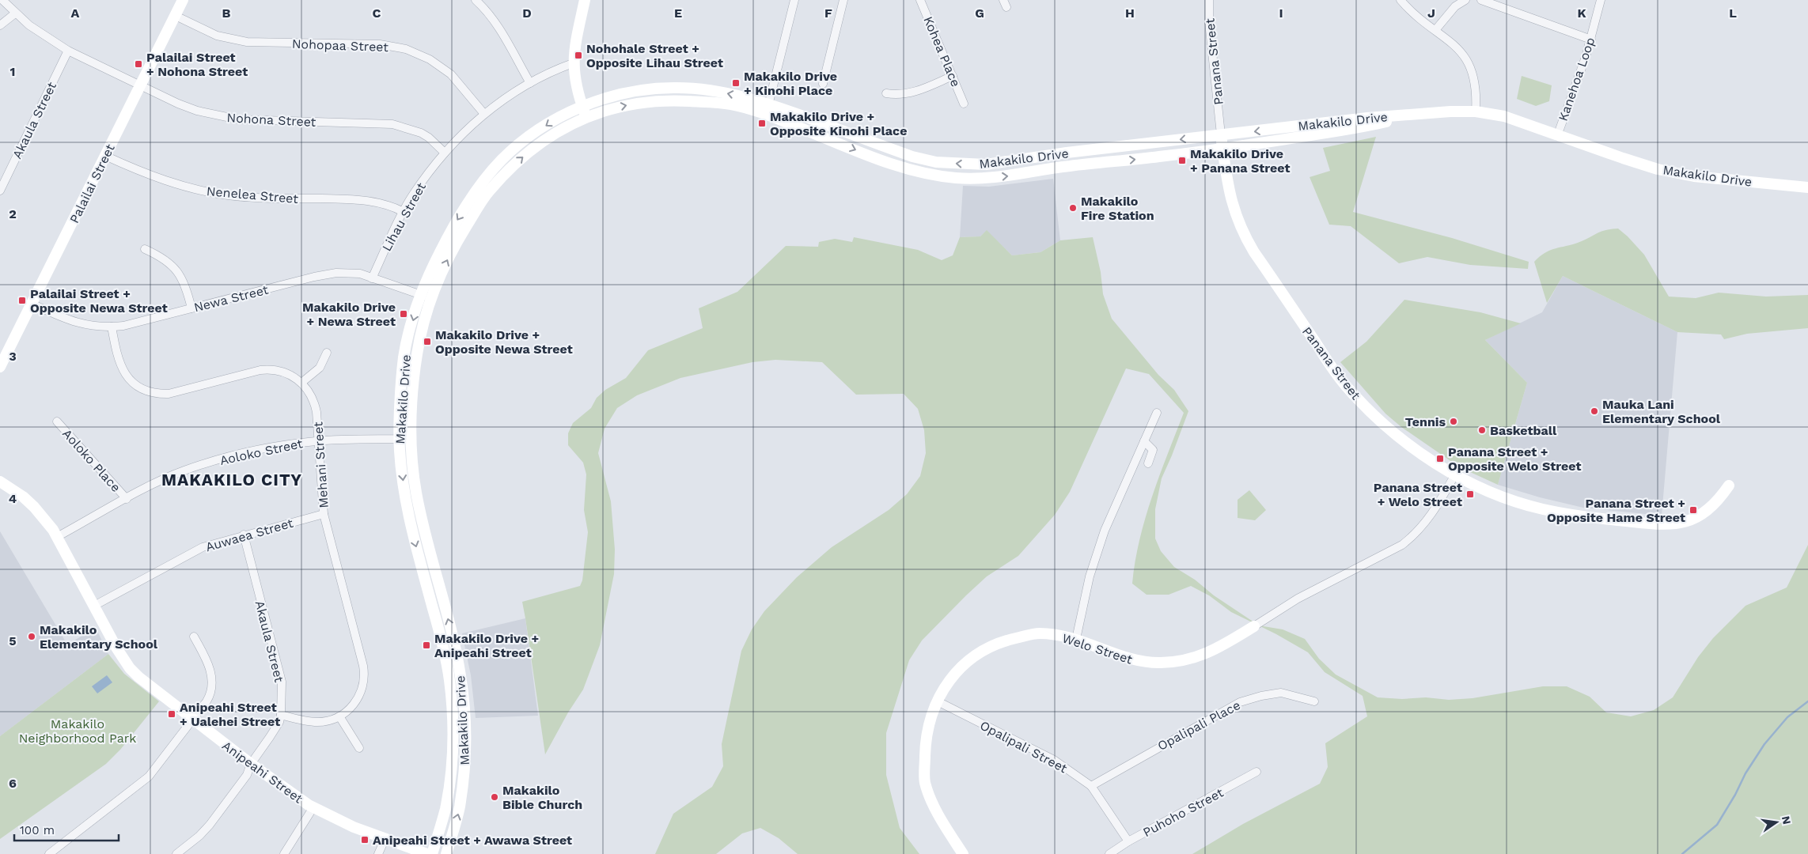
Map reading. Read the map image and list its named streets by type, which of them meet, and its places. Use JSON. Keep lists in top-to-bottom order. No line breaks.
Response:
{"streets":{"main road":["Panana Street","Makakilo Drive","Palailai Street","Welo Street","Anipeahi Street"],"street":["Nohopaa Street","Kohea Place","Kanehoa Loop","Nohona Street","Akaula Street","Nenelea Street","Lihau Street","Newa Street","Aoloko Street","Aoloko Place","Mehani Street","Auwaea Street","Opalipali Place","Opalipali Street","Puhoho Street"]},"crossings":[["Nohopaa Street","Palailai Street"],["Nohopaa Street","Lihau Street"],["Panana Street","Makakilo Drive"],["Panana Street","Welo Street"],["Kanehoa Loop","Makakilo Drive"],["Nohona Street","Akaula Street"],["Nohona Street","Palailai Street"],["Nohona Street","Lihau Street"],["Akaula Street","Mehani Street"],["Akaula Street","Auwaea Street"],["Akaula Street","Anipeahi Street"],["Makakilo Drive","Newa Street"],["Makakilo Drive","Aoloko Street"],["Palailai Street","Nenelea Street"],["Palailai Street","Newa Street"],["Nenelea Street","Lihau Street"],["Lihau Street","Newa Street"],["Newa Street","Mehani Street"],["Aoloko Street","Aoloko Place"],["Aoloko Street","Mehani Street"],["Aoloko Street","Anipeahi Street"],["Mehani Street","Auwaea Street"],["Auwaea Street","Anipeahi Street"],["Welo Street","Opalipali Street"],["Opalipali Place","Opalipali Street"],["Opalipali Street","Puhoho Street"]],"districts":["MAKAKILO CITY"],"parks":["Makakilo Neighborhood Park"],"places":{"transit":["Nohohale Street + Opposite Lihau Street","Palailai Street + Nohona Street","Makakilo Drive + Kinohi Place","Makakilo Drive + Opposite Kinohi Place","Makakilo Drive + Panana Street","Palailai Street + Opposite Newa Street","Makakilo Drive + Newa Street","Makakilo Drive + Opposite Newa Street","Panana Street + Opposite Welo Street","Panana Street + Welo Street","Panana Street + Opposite Hame Street","Makakilo Drive + Anipeahi Street","Anipeahi Street + Ualehei Street","Anipeahi Street + Awawa Street"],"other":["Makakilo Fire Station","Mauka Lani Elementary School","Tennis","Basketball","Makakilo Elementary School","Makakilo Bible Church"]},"scale_bar":"100 m","north":"right","grid":{"columns":["A","B","C","D","E","F","G","H","I","J","K","L"],"rows":["1","2","3","4","5","6"]}}
